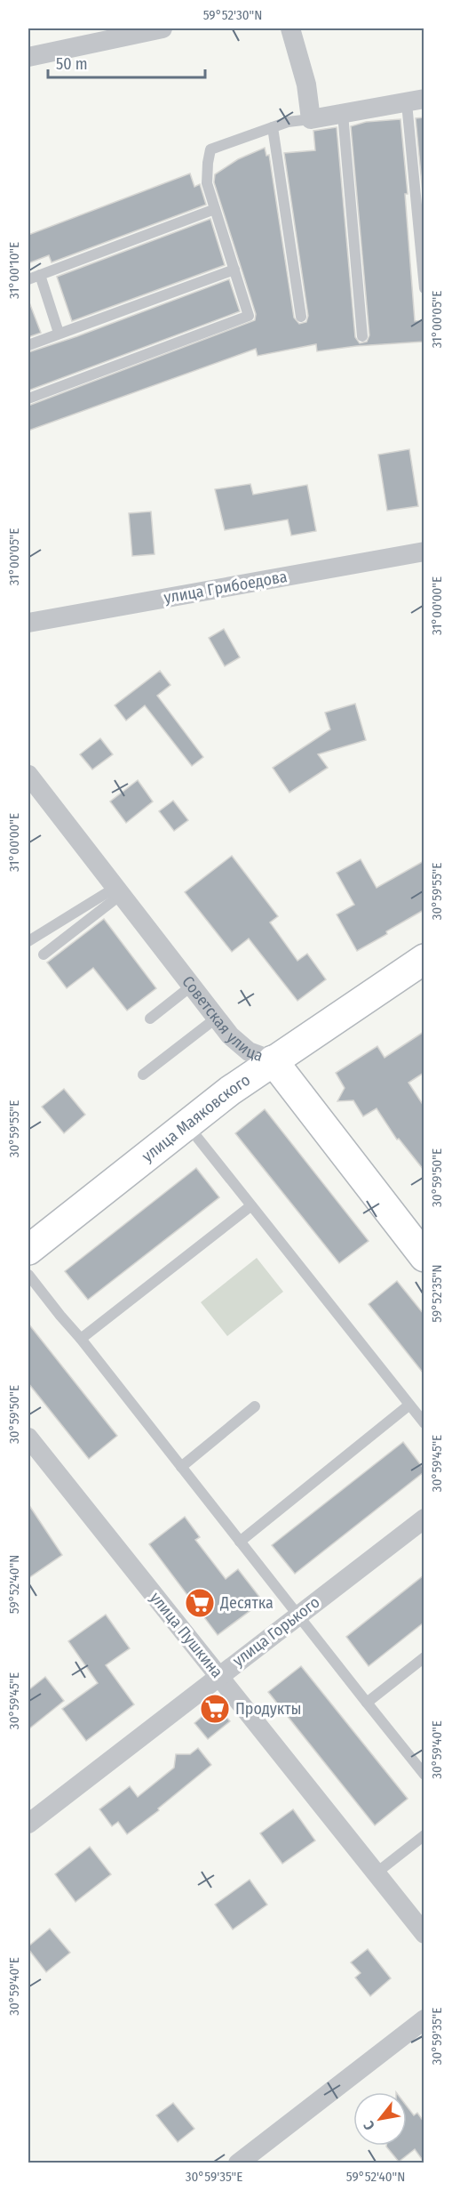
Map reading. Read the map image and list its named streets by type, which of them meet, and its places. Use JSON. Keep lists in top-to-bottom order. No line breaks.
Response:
{"streets":{"street":["улица Грибоедова","Советская улица","улица Маяковского","улица Горького","улица Пушкина"]},"crossings":[["Советская улица","улица Маяковского"],["улица Горького","улица Пушкина"]],"places":{"supermarket":["Десятка","Продукты"]},"scale_bar":"50 m","north":"bottom left","coordinates":["59°52'30\"N","31°00'10\"E","31°00'05\"E","31°00'00\"E","30°59'55\"E","30°59'50\"E","59°52'35\"N","30°59'45\"E","59°52'40\"N","30°59'40\"E","30°59'35\"E"]}
